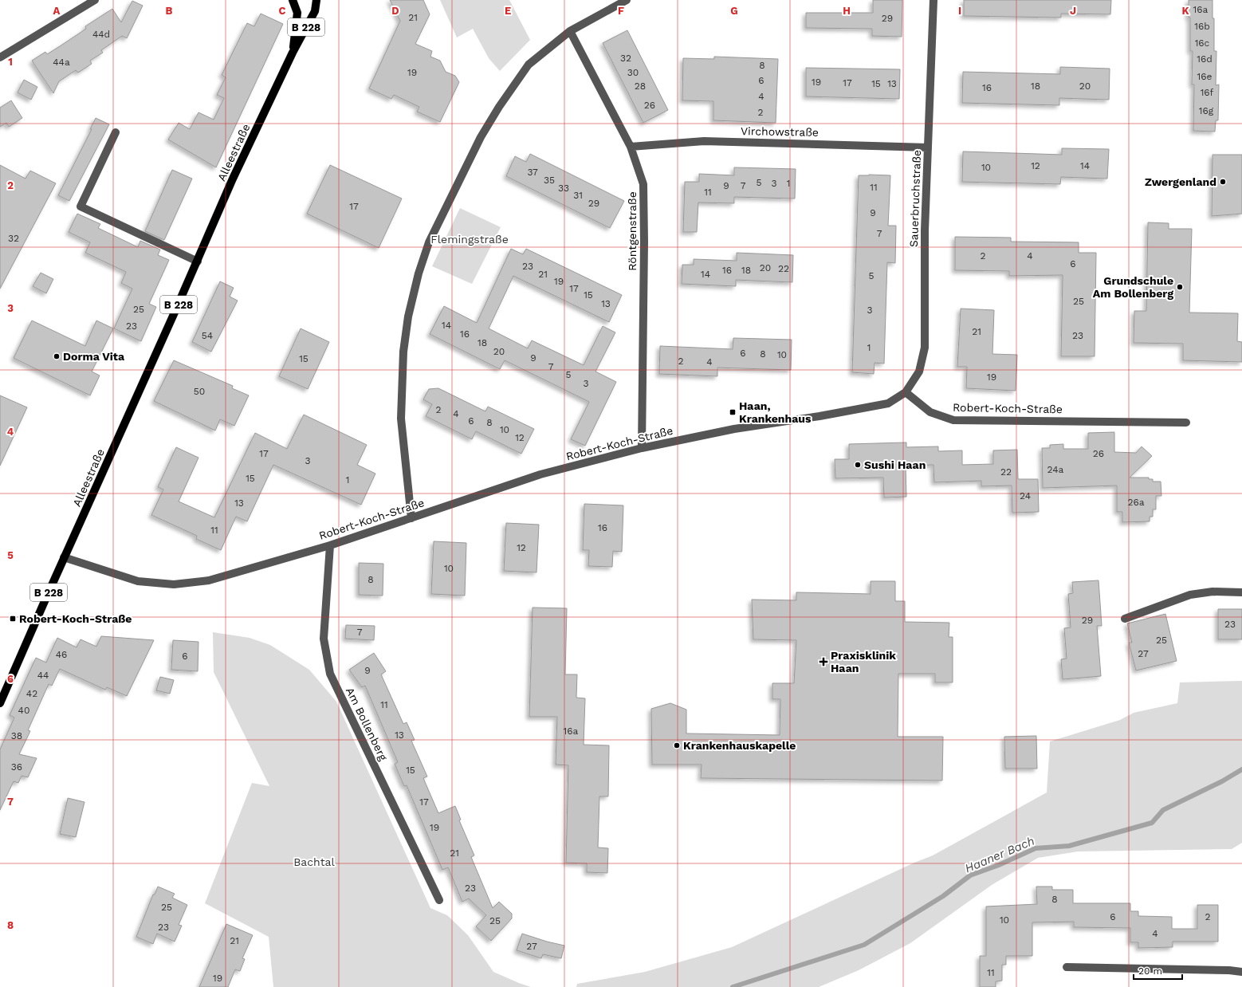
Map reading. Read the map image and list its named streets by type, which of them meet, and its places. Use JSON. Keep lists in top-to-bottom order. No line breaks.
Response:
{"streets":{"main road":["B 228","Alleestraße"],"street":["Virchowstraße","Sauerbruchstraße","Röntgenstraße","Robert-Koch-Straße","Am Bollenberg"]},"crossings":[["Virchowstraße","Sauerbruchstraße"],["Virchowstraße","Röntgenstraße"],["Alleestraße","Robert-Koch-Straße"],["Sauerbruchstraße","Robert-Koch-Straße"],["Röntgenstraße","Robert-Koch-Straße"],["Robert-Koch-Straße","Am Bollenberg"]],"water":["Haaner Bach"],"parks":["Flemingstraße","Bachtal"],"places":{"other":["Zwergenland","Grundschule Am Bollenberg","Dorma Vita","Sushi Haan","Krankenhauskapelle"],"transit":["Haan, Krankenhaus","Robert-Koch-Straße"],"health":["Praxisklinik Haan"]},"house_numbers":["16a","21","29","16b","44d","16c","32","16d","44a","8","19","30","16e","6","19","17","15","13","28","18","20","16","16f","4","26","16g","2","12","14","10","37","35","5","3","1","9","7","11","33","11","31","29","17","9","7","32","2","4","6","23","20","22","16","18","21","14","5","19","17","15","25","13","25","3","14","23","21","16","54","23","18","1","20","6","8","10","9","15","2","4","7","5","19","3","50","2","4","6","8","10","12","17","26","3","24a","22","15","1","24","26a","13","16","11","12","10","8","29","23","7","25","27","46","6","9","44","42","11","40","16a","13","38","36","15","17","19","21","23","8","25","6","2","10","25","23","4","21","27","11","19"],"scale_bar":"20 m","grid":{"columns":["A","B","C","D","E","F","G","H","I","J","K"],"rows":["1","2","3","4","5","6","7","8"]}}
